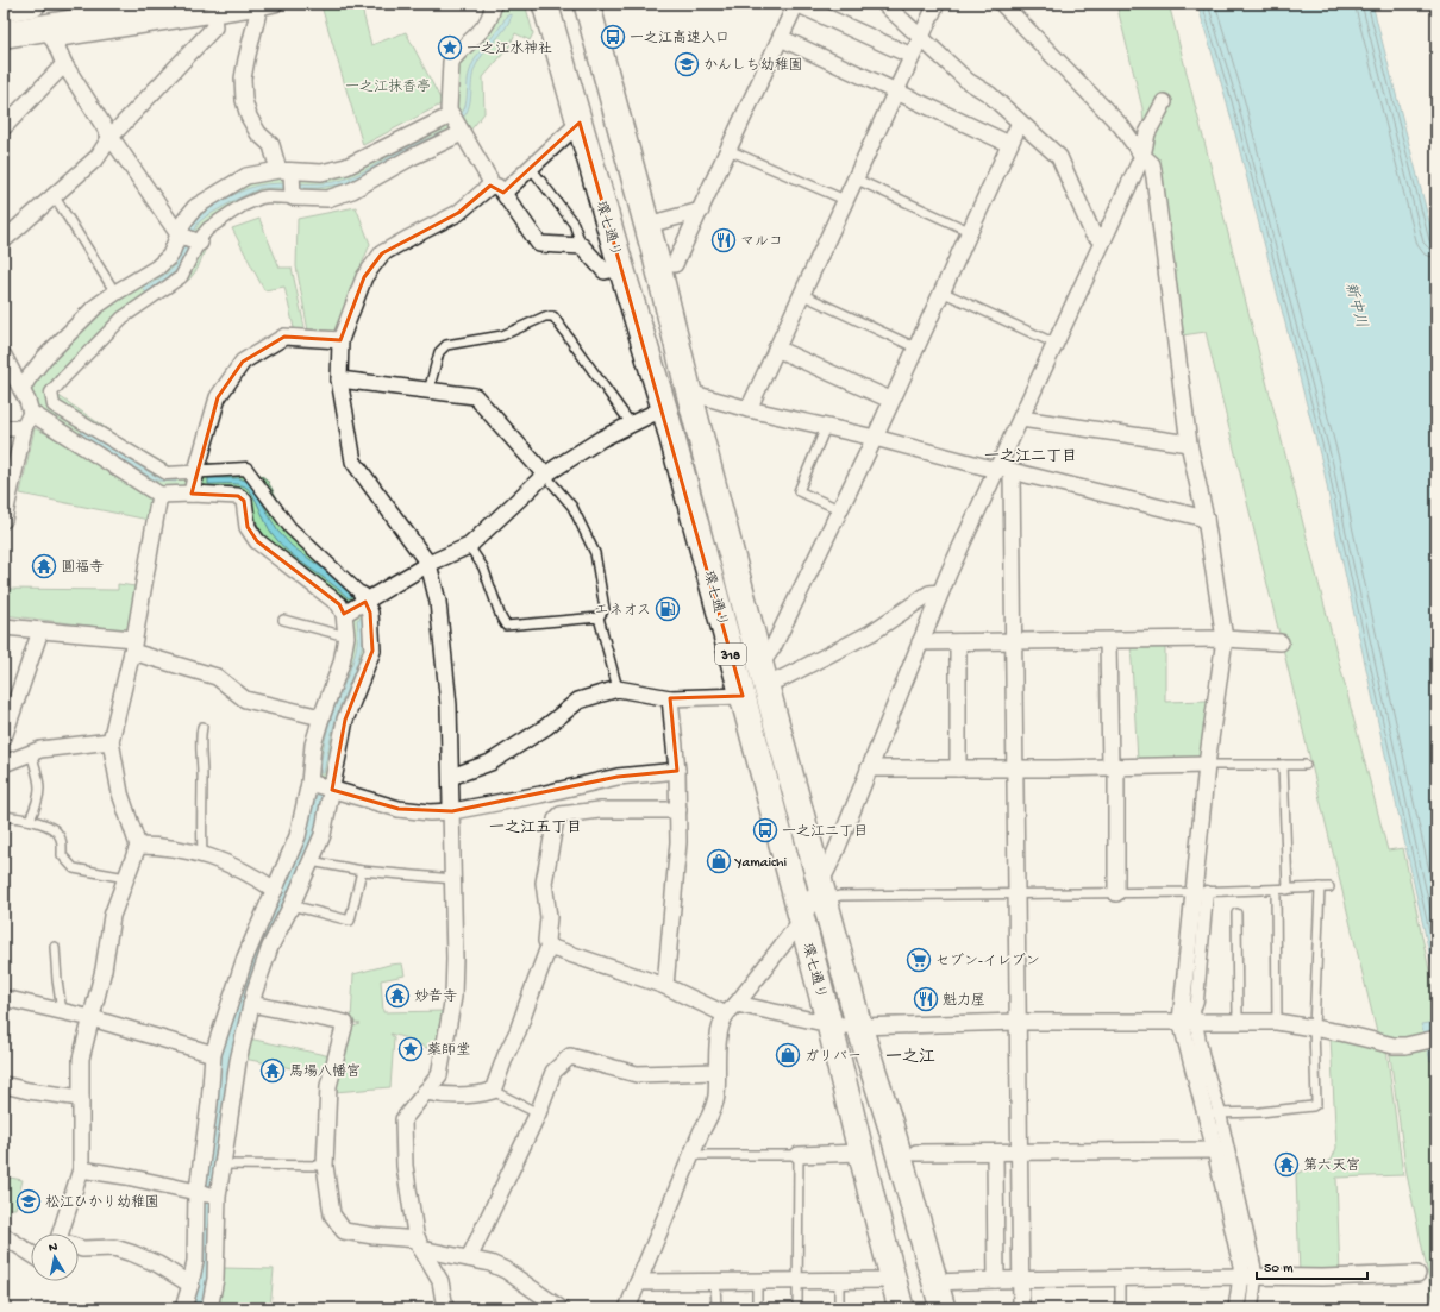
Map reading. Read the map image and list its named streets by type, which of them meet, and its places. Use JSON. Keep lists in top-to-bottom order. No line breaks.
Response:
{"streets":{"main road":["環七通り","318"]},"districts":["一之江二丁目","一之江五丁目","一之江"],"water":["新中川"],"parks":["一之江抹香亭"],"places":{"bus stop":["一之江高速入口","一之江二丁目"],"place":["一之江水神社","薬師堂"],"school or university":["かんしち幼稚園","松江ひかり幼稚園"],"restaurant":["マルコ","魁力屋"],"temple":["圓福寺","妙音寺","馬場八幡宮","第六天宮"],"fuel station":["エネオス"],"shop":["Yamaichi","ガリバー"],"supermarket":["セブン-イレブン"]},"scale_bar":"50 m","north":"top"}
